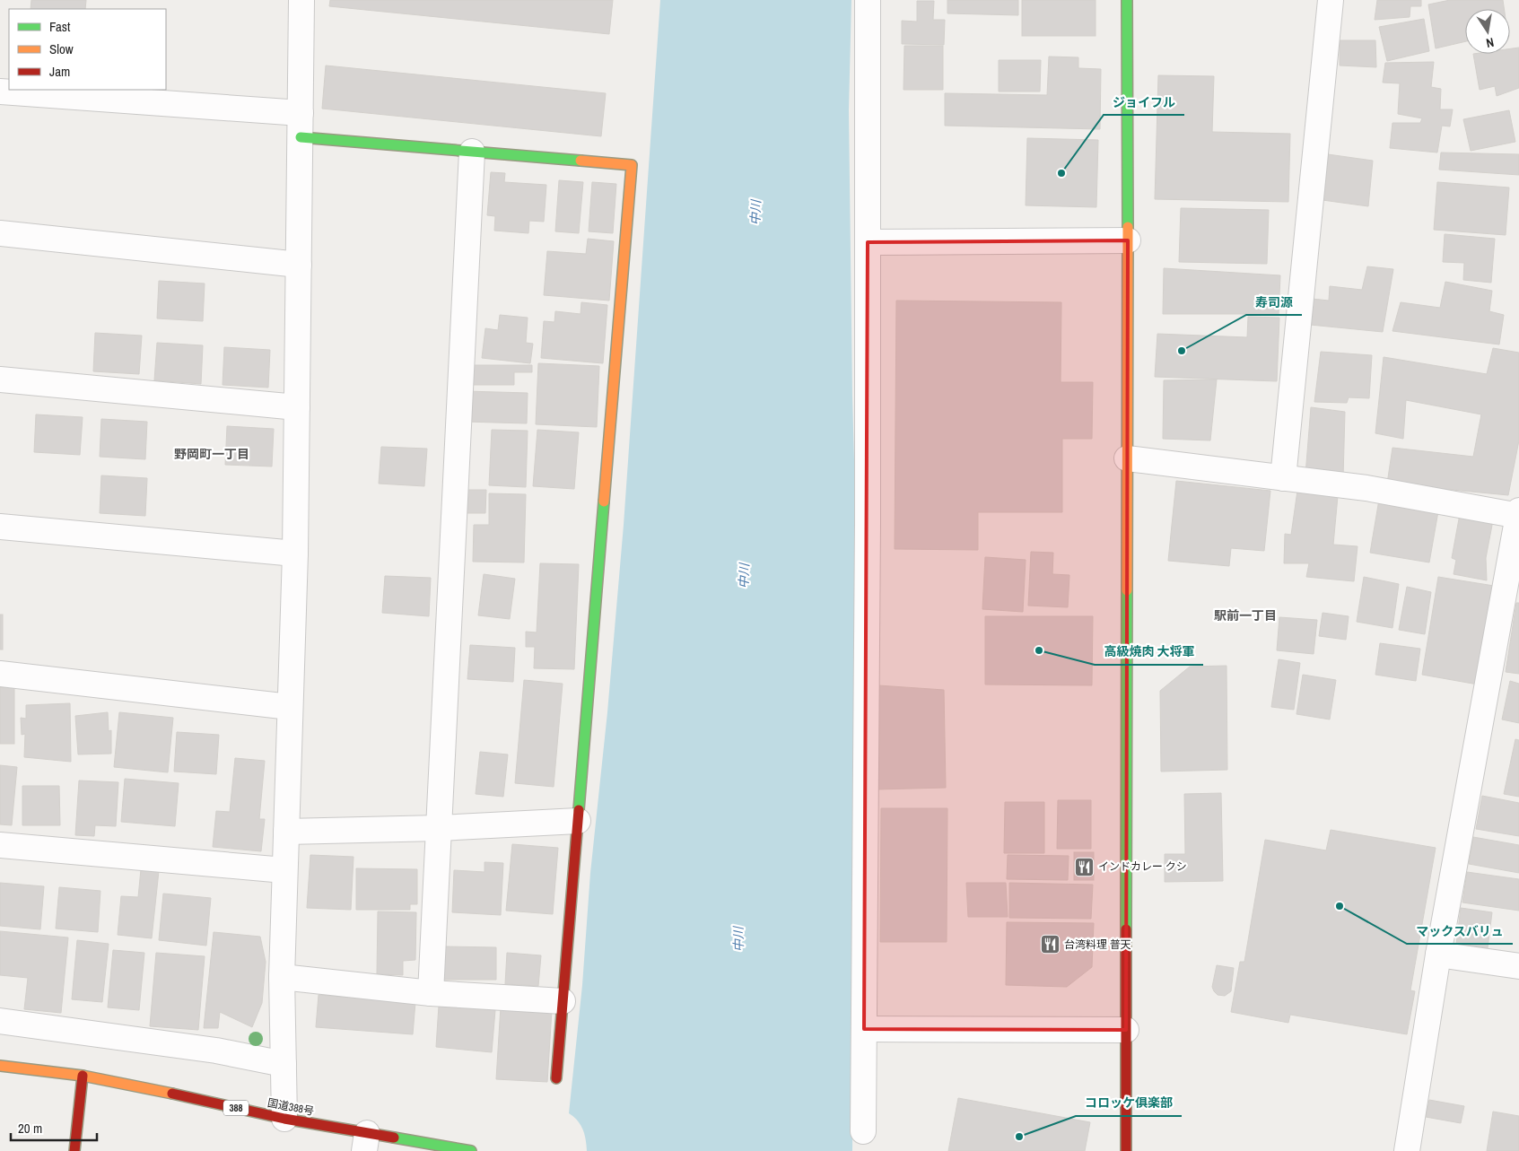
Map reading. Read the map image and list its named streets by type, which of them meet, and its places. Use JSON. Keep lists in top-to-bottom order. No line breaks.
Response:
{"streets":{"main road":["国道388号","388"]},"districts":["野岡町一丁目","駅前一丁目"],"water":["中川"],"places":{"other":["ジョイフル","寿司源","高級焼肉 大将軍","マックスバリュ","コロッケ俱楽部"],"restaurant":["インドカレー クシ","台湾料理 普天"]},"legend":["Fast","Slow","Jam"],"scale_bar":"20 m","north":"bottom"}
